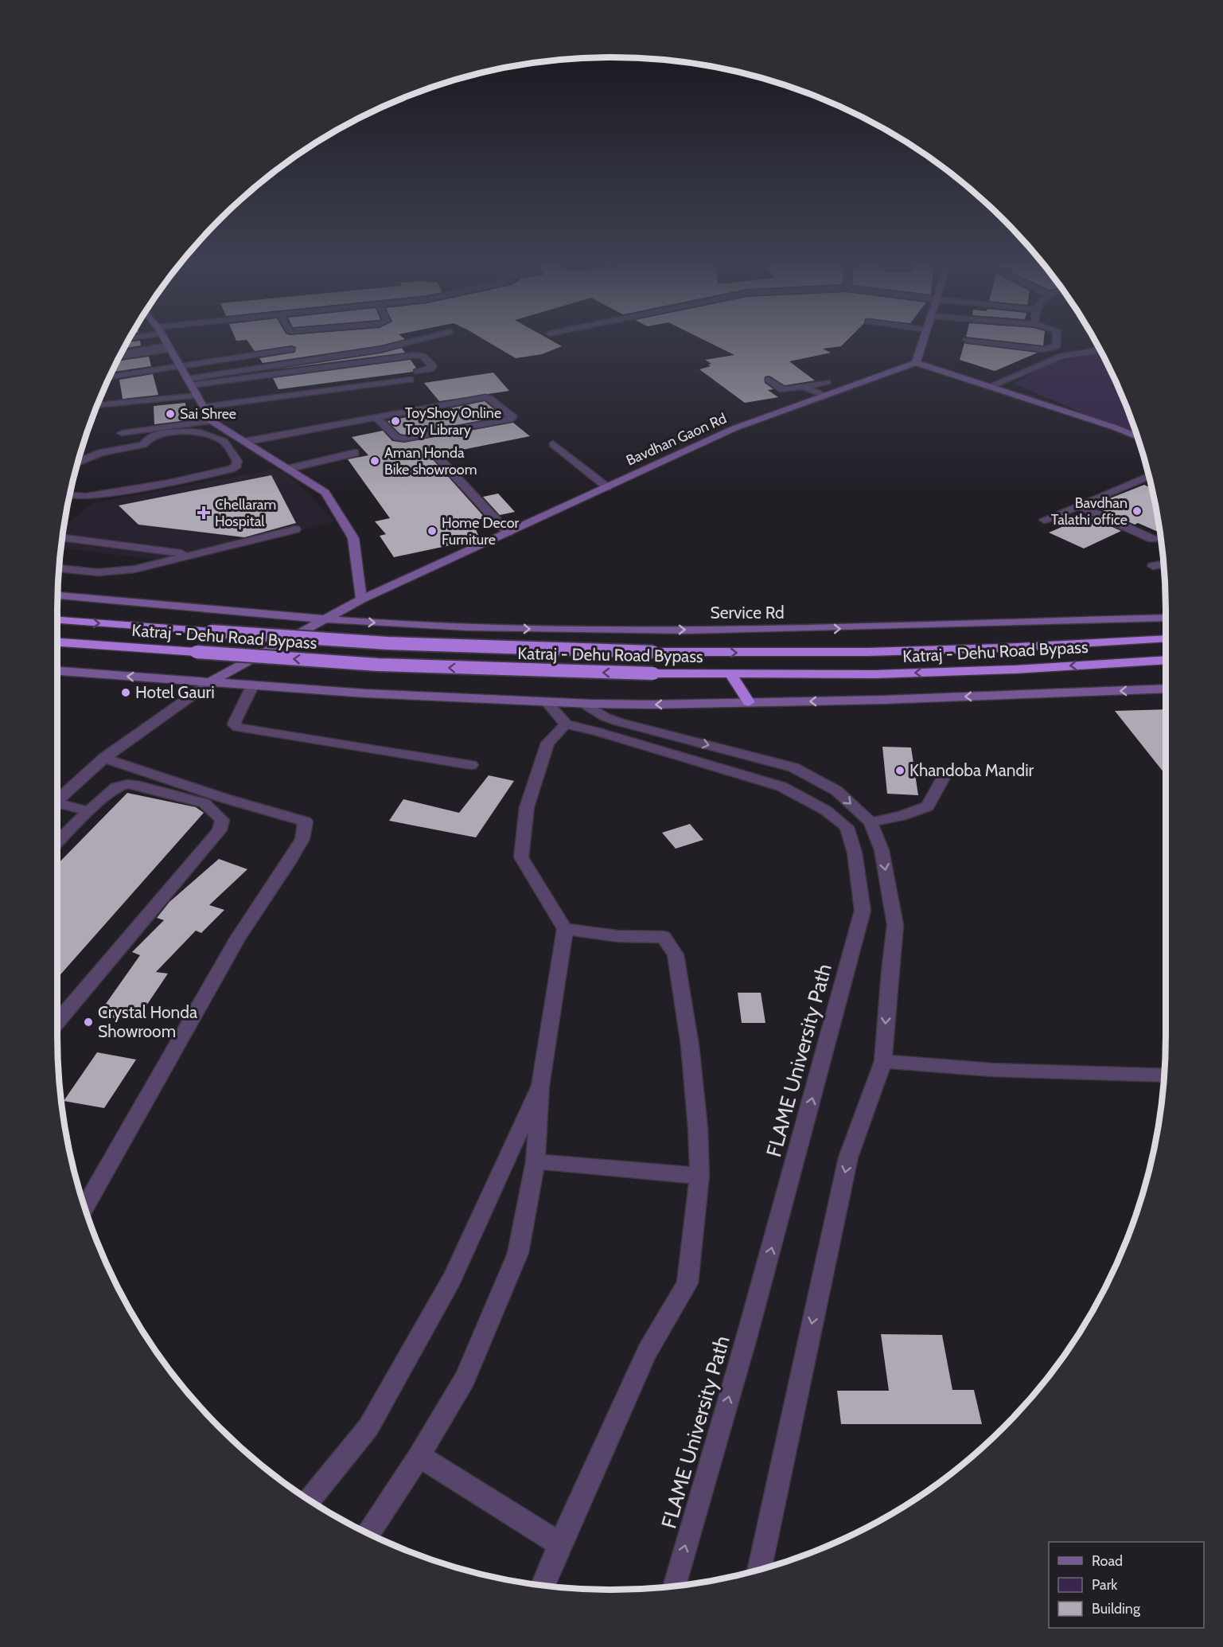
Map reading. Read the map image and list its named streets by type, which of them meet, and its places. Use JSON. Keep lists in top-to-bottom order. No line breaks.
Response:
{"streets":{"highway":["Katraj - Dehu Road Bypass"],"street":["Bavdhan Gaon Rd","Service Rd","FLAME University Path"]},"crossings":[["Bavdhan Gaon Rd","Service Rd"]],"places":{"other":["Sai Shree","ToyShoy Online Toy Library","Aman Honda Bike showroom","Bavdhan Talathi office","Home Decor Furniture","Hotel Gauri","Khandoba Mandir","Crystal Honda Showroom"],"health":["Chellaram Hospital"]},"legend":["Road","Park","Building"]}
